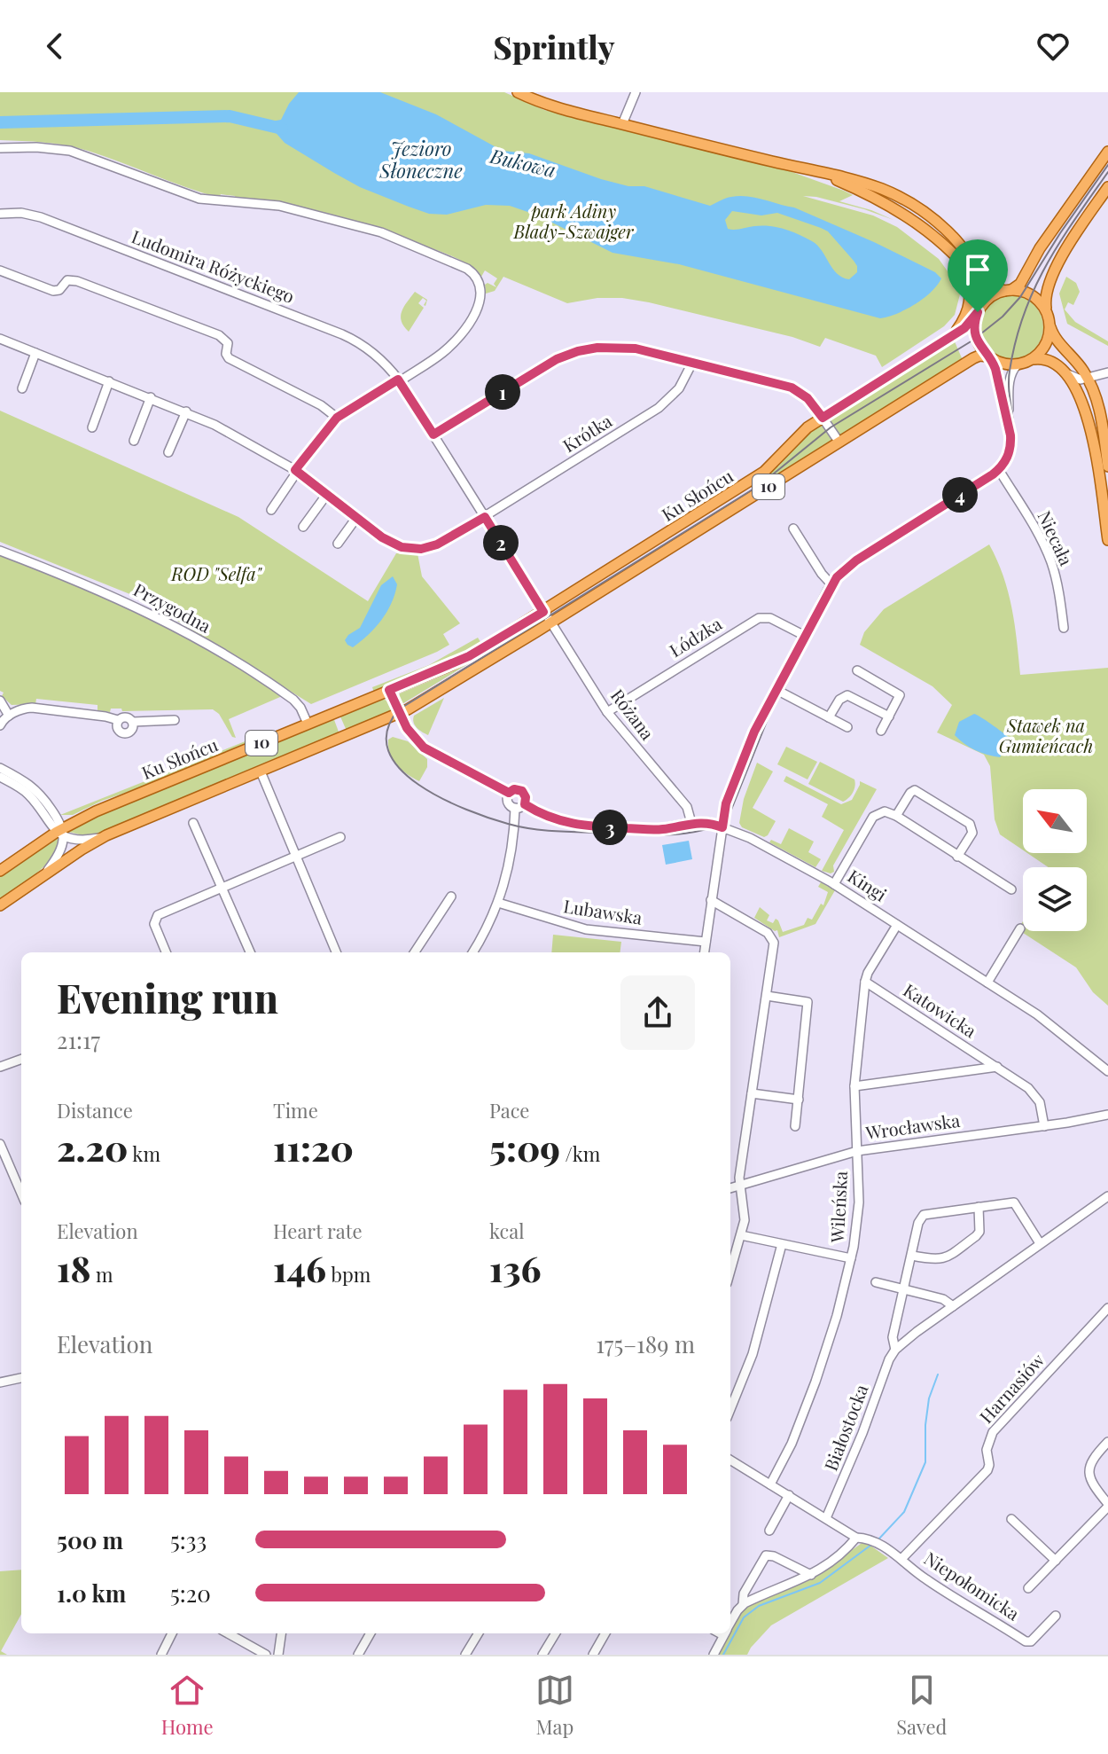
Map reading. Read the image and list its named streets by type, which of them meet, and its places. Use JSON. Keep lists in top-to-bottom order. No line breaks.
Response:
{"streets":{"main road":["10","Ku Słońcu"],"street":["Ludomira Różyckiego","Krótka","Niecała","Przygodna","Łódzka","Różana","Kingi","Lubawska","Katowicka","Wrocławska","Wileńska","Harnasiów","Białostocka","Niepołomicka"]},"crossings":[["Ludomira Różyckiego","Krótka"],["Ludomira Różyckiego","Ku Słońcu"],["10","Ku Słońcu"],["Ku Słońcu","Przygodna"],["Ku Słońcu","Różana"],["Łódzka","Różana"],["Różana","Kingi"],["Kingi","Wileńska"],["Katowicka","Wrocławska"],["Katowicka","Wileńska"],["Wrocławska","Wileńska"],["Harnasiów","Niepołomicka"]],"water":["Jezioro Słoneczne","Bukowa"],"parks":["park Adiny Blady-Szwajger","ROD \"Selfa\"","Stawek na Gumieńcach"],"north":"top left","page":{"header":"Sprintly","pins":["1","4","2","3"],"heading":["Evening run","21:17"],"stats":[["Distance","2.20 km"],["Time","11:20"],["Pace","5:09 /km"],["Elevation","18 m"],["Heart rate","146 bpm"],["kcal","136"]],"chart":["Elevation","175–189 m"],"list":[{"name":"500 m","note":"5:33"},{"name":"1.0 km","note":"5:20"}],"tabs":["Home","Map","Saved"]}}
